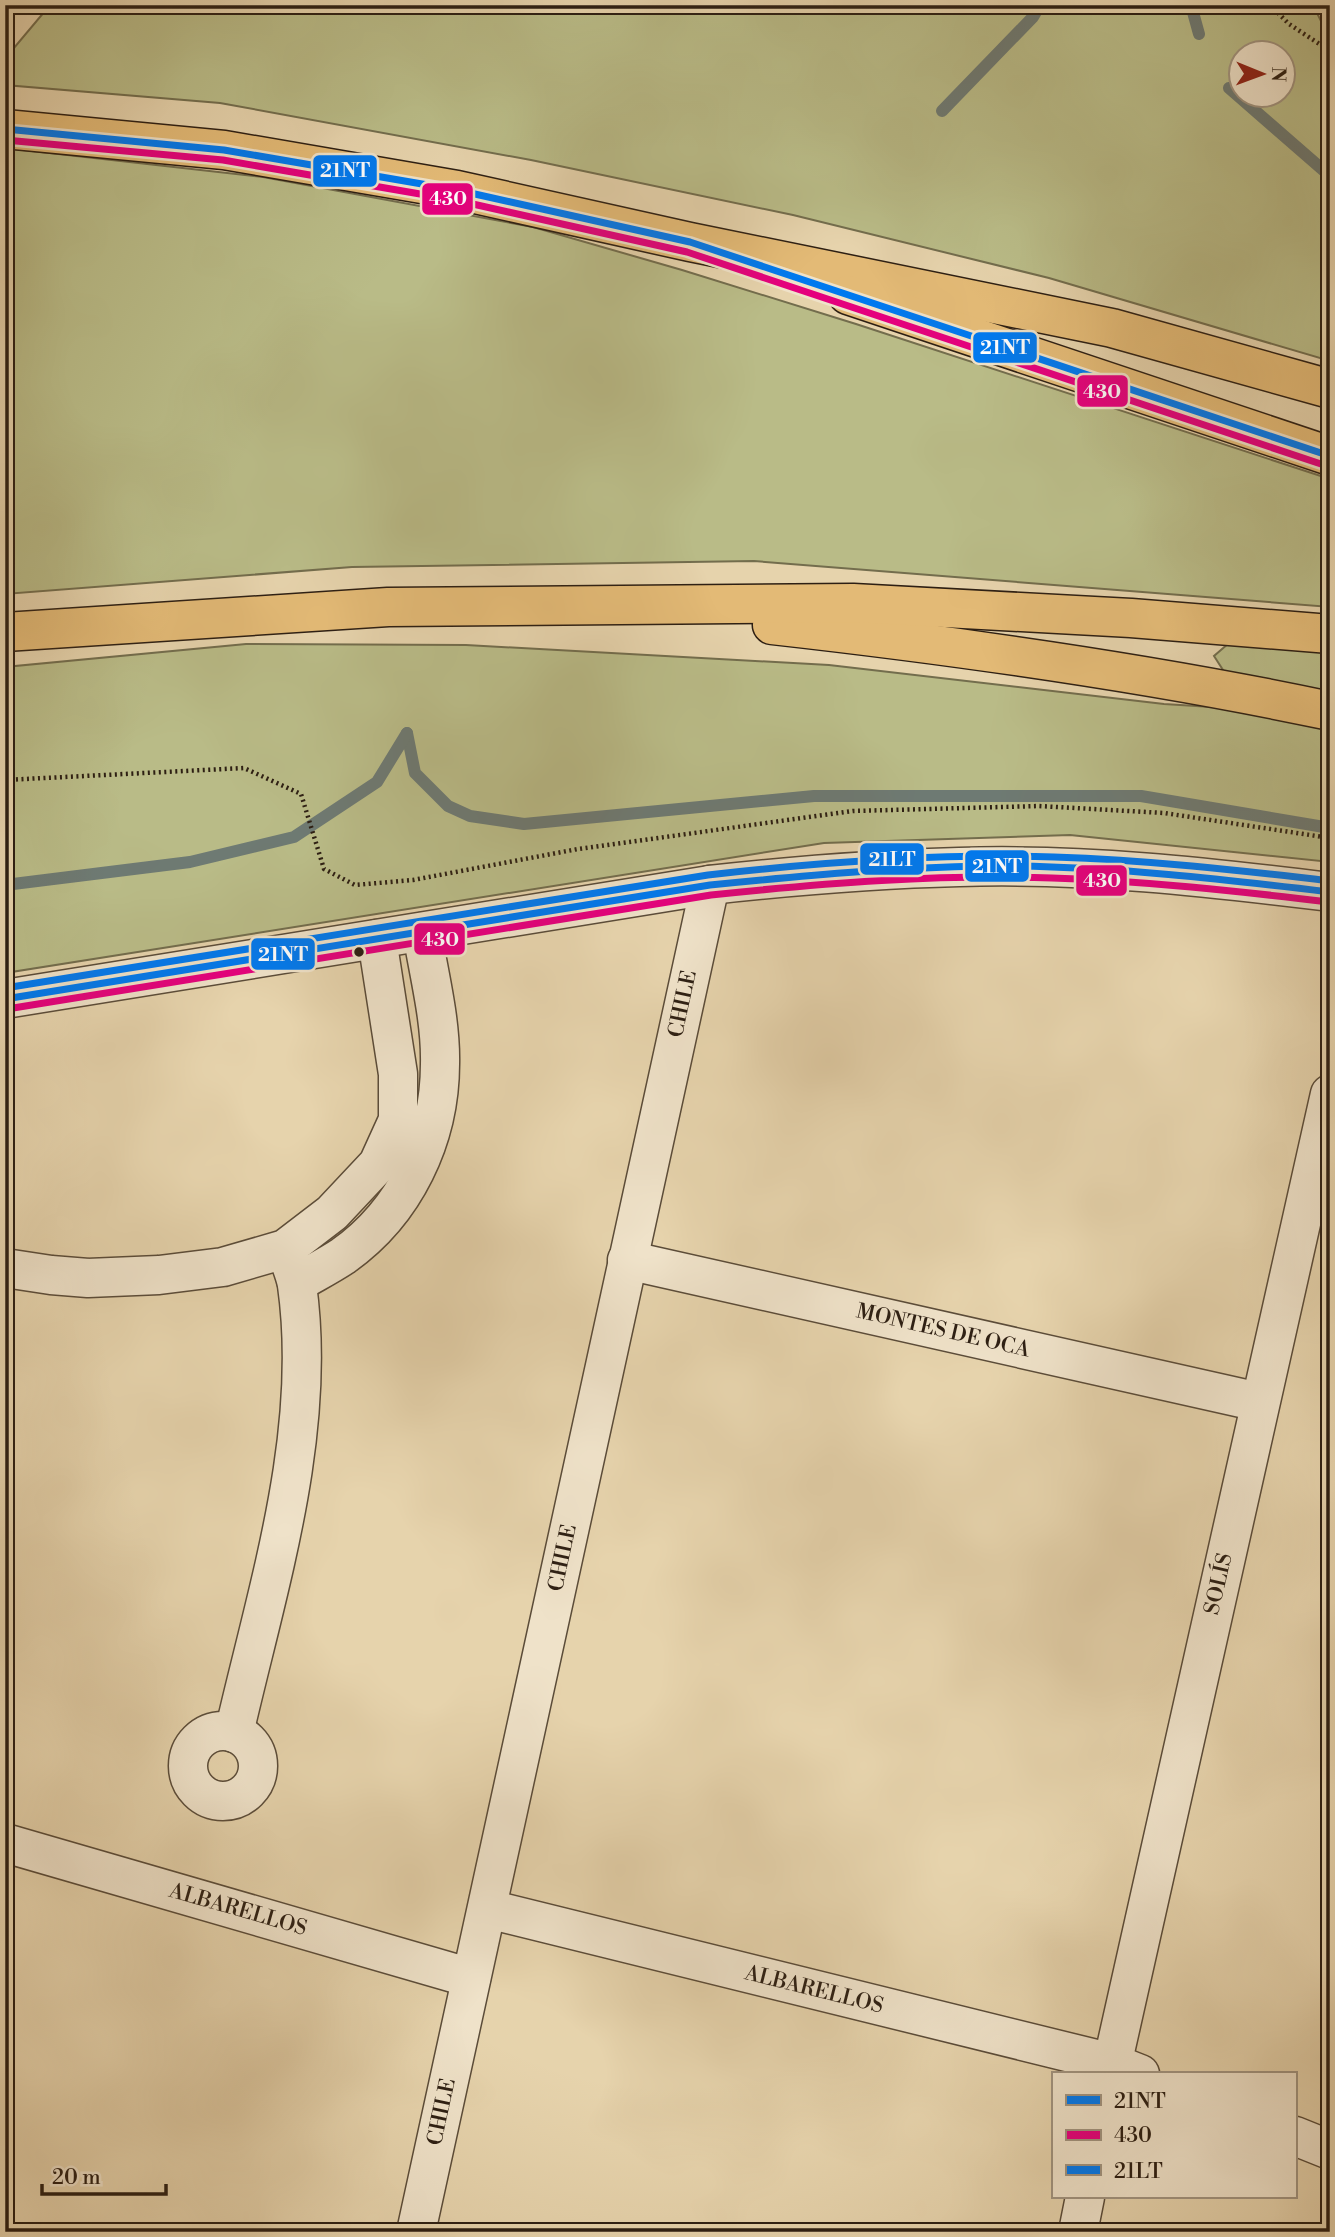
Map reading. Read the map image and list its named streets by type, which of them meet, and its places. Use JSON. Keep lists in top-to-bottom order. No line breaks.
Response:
{"streets":{"street":["CHILE","MONTES DE OCA","SOLÍS","ALBARELLOS"]},"crossings":[["CHILE","MONTES DE OCA"],["CHILE","ALBARELLOS"],["MONTES DE OCA","SOLÍS"],["SOLÍS","ALBARELLOS"]],"lines":["transit line 21NT","transit line 430","transit line 21LT"],"legend":["21NT","430","21LT"],"scale_bar":"20 m","north":"right"}
